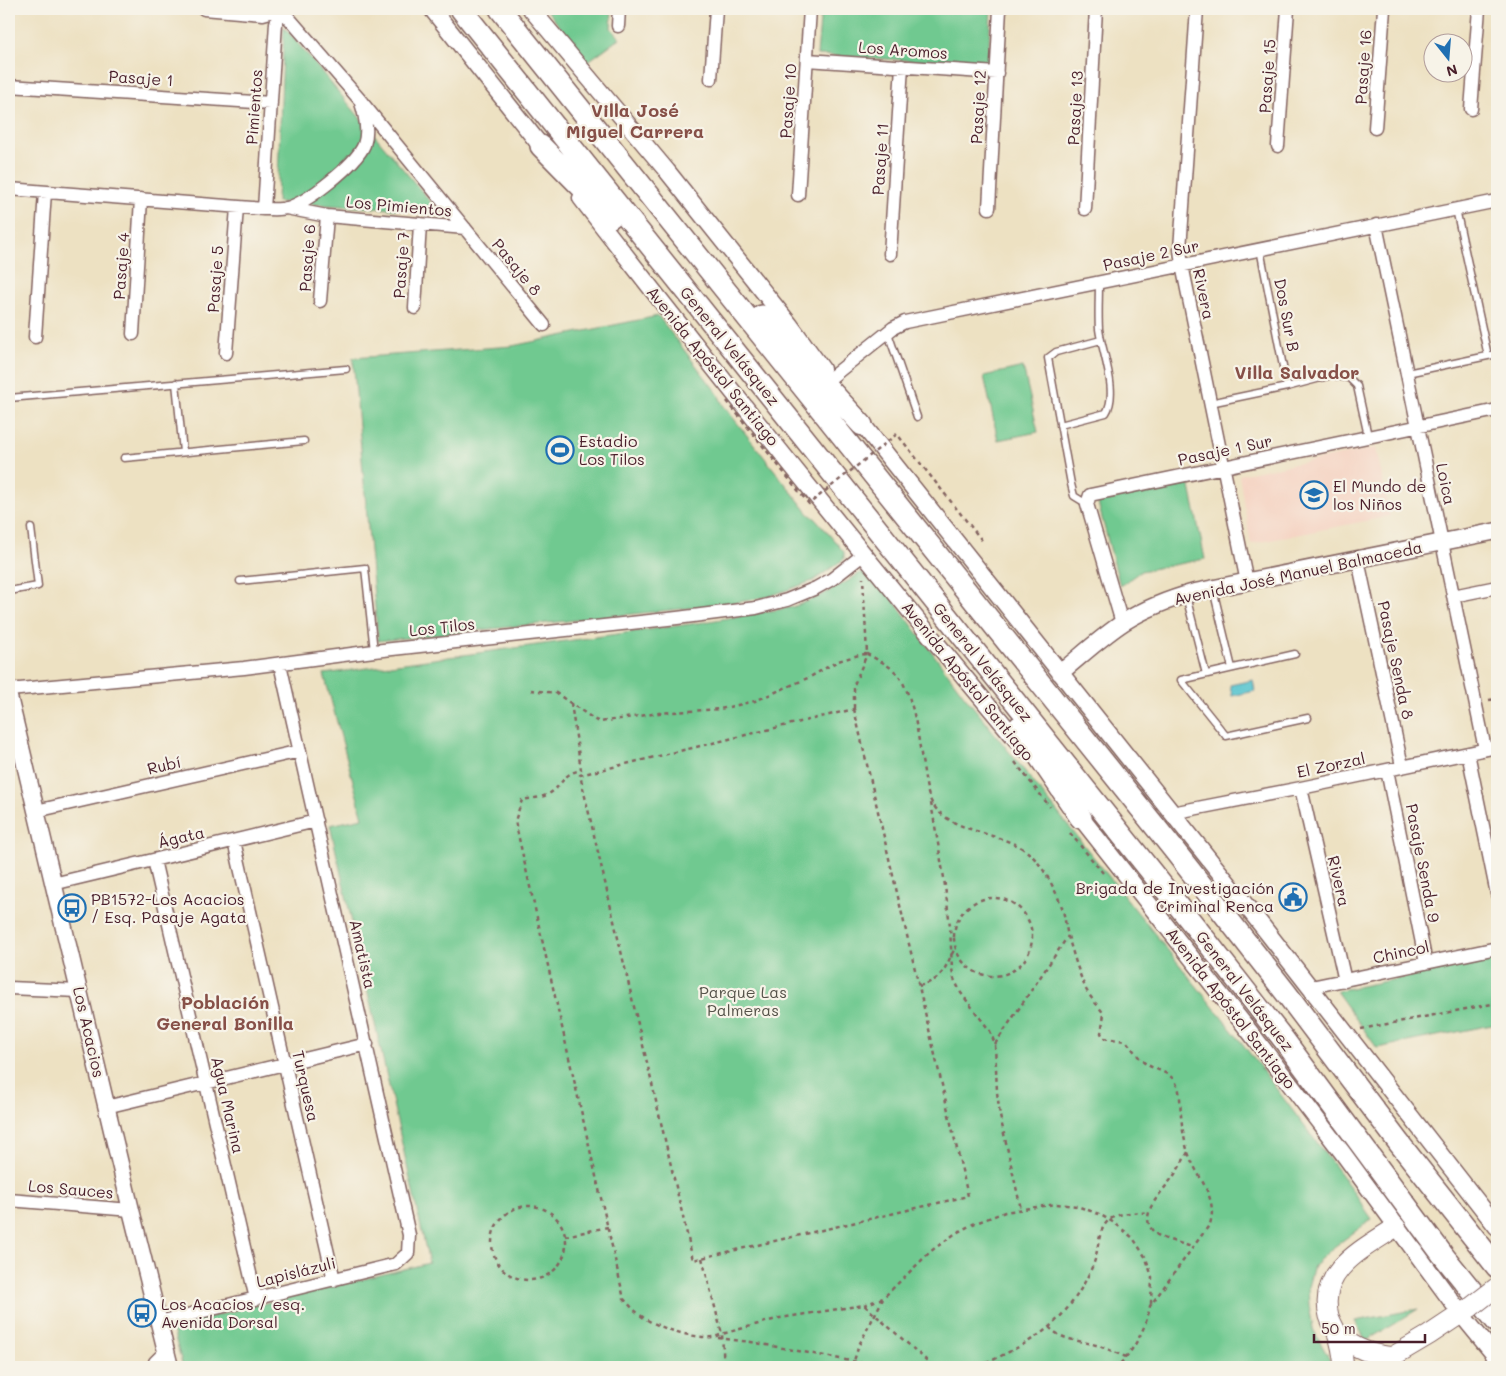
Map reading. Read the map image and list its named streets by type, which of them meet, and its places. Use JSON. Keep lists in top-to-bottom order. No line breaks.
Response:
{"streets":{"highway":["General Velásquez"],"main road":["Avenida Apóstol Santiago","Avenida José Manuel Balmaceda","Los Acacios"],"street":["Los Aromos","Pasaje 16","Pasaje 15","Pasaje 1","Pasaje 10","Pimientos","Pasaje 12","Pasaje 13","Pasaje 11","Los Pimientos","Pasaje 2 Sur","Pasaje 6","Pasaje 7","Pasaje 4","Pasaje 8","Pasaje 5","Rivera","Pasaje 1 Sur","Loica","Los Tilos","Pasaje Senda 8","Rubí","El Zorzal","Ágata","Pasaje Senda 9","Chincol","Amatista","Turquesa","Agua Marina","Los Sauces","Lapislázuli"],"lane":["Dos Sur B"]},"crossings":[["Los Aromos","Pasaje 10"],["Los Aromos","Pasaje 12"],["Los Aromos","Pasaje 11"],["Pasaje 1","Pimientos"],["Pimientos","Los Pimientos"],["Los Pimientos","Pasaje 6"],["Los Pimientos","Pasaje 7"],["Los Pimientos","Pasaje 4"],["Los Pimientos","Pasaje 8"],["Los Pimientos","Pasaje 5"],["Pasaje 2 Sur","Rivera"],["Pasaje 2 Sur","Dos Sur B"],["Pasaje 2 Sur","Loica"],["Rivera","Pasaje 1 Sur"],["Rivera","Avenida José Manuel Balmaceda"],["Rivera","El Zorzal"],["Rivera","Chincol"],["Avenida Apóstol Santiago","Los Tilos"],["Pasaje 1 Sur","Loica"],["Loica","Avenida José Manuel Balmaceda"],["Loica","El Zorzal"],["Avenida José Manuel Balmaceda","Pasaje Senda 8"],["Los Tilos","Amatista"],["Pasaje Senda 8","El Zorzal"],["Rubí","Amatista"],["Rubí","Los Acacios"],["El Zorzal","Pasaje Senda 9"],["Ágata","Amatista"],["Ágata","Los Acacios"],["Ágata","Turquesa"],["Ágata","Agua Marina"],["Pasaje Senda 9","Chincol"],["Amatista","Lapislázuli"],["Los Acacios","Los Sauces"],["Los Acacios","Lapislázuli"],["Turquesa","Lapislázuli"],["Agua Marina","Lapislázuli"]],"districts":["Villa José Miguel Carrera","Villa Salvador","Población General Bonilla"],"parks":["Parque Las Palmeras"],"places":{"sports":["Estadio Los Tilos"],"school or university":["El Mundo de los Niños"],"public building":["Brigada de Investigación Criminal Renca"],"bus stop":["PB1572-Los Acacios / Esq. Pasaje Agata","Los Acacios / esq. Avenida Dorsal"]},"scale_bar":"50 m","north":"bottom"}
